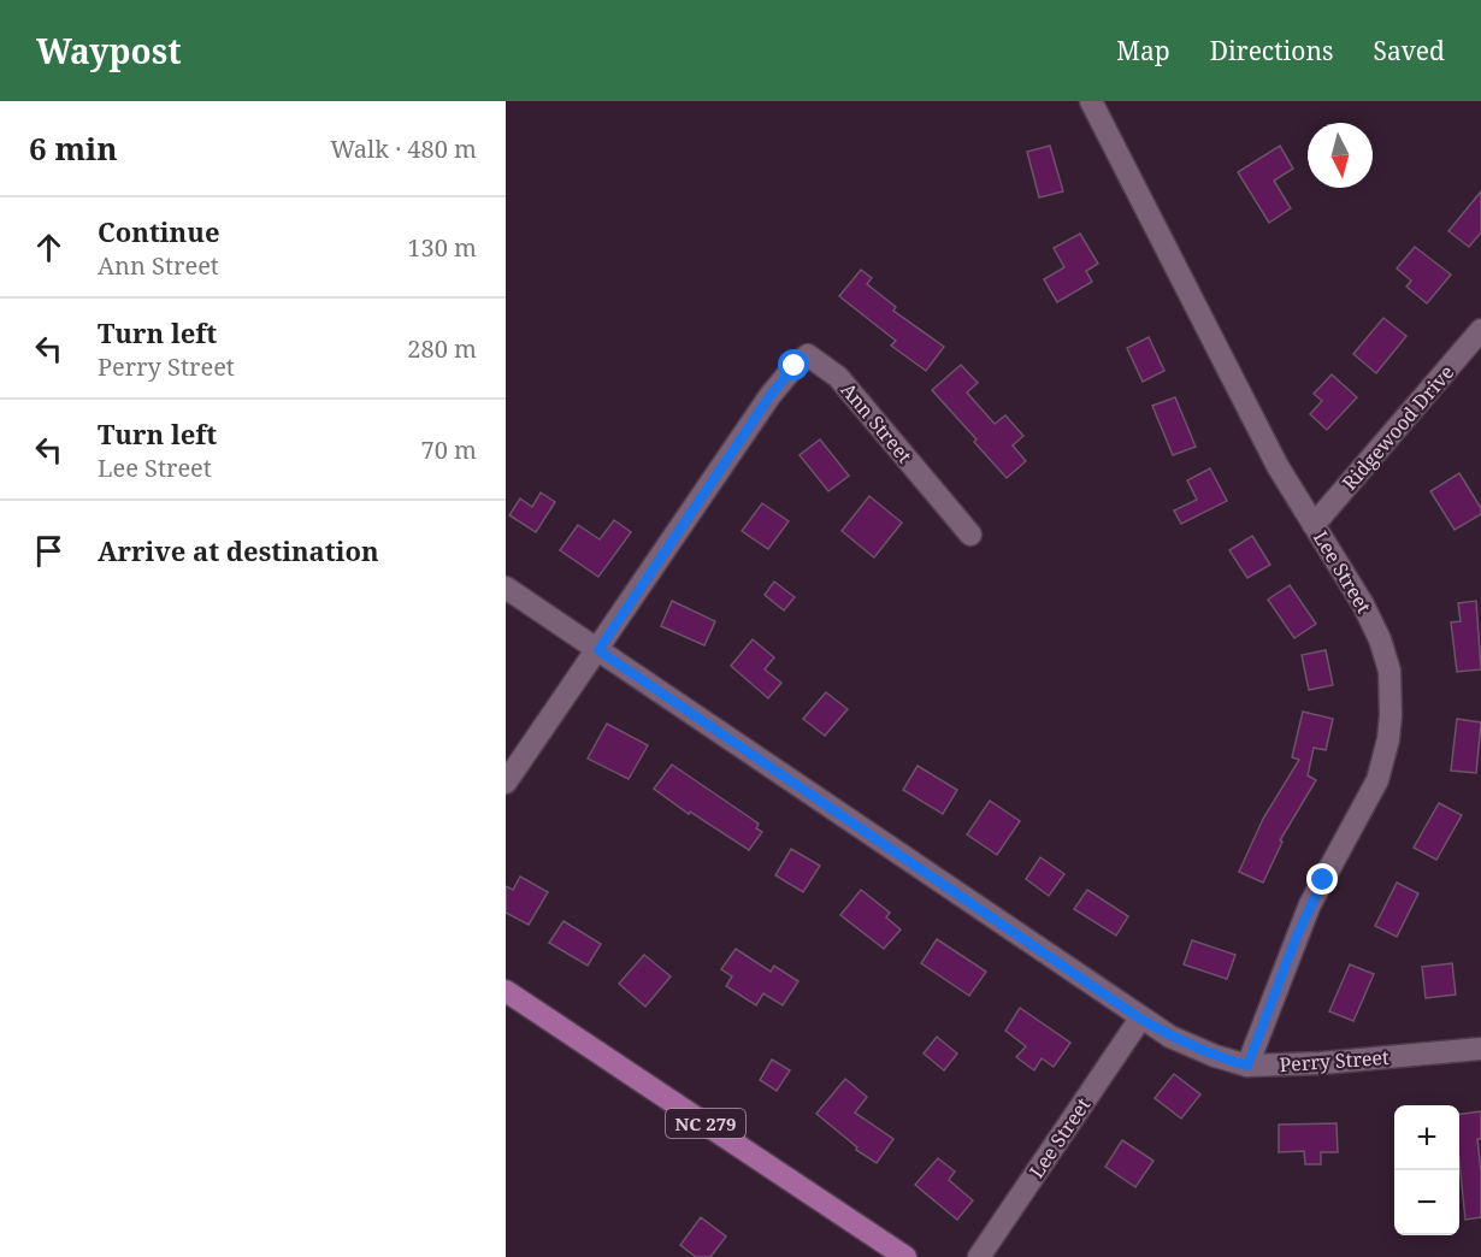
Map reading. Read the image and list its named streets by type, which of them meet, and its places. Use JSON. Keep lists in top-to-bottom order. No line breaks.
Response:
{"streets":{"main road":["NC 279"],"street":["Ann Street","Ridgewood Drive","Lee Street","Perry Street"]},"crossings":[["Ann Street","Perry Street"],["Ridgewood Drive","Lee Street"],["Lee Street","Perry Street"]],"north":"bottom","page":{"header":"Waypost","nav":["Map","Directions","Saved"],"heading":["6 min","Walk · 480 m"],"list":[["Continue","Ann Street","130 m"],["Turn left","Perry Street","280 m"],["Turn left","Lee Street","70 m"],"Arrive at destination"],"map_buttons":["+","−"]}}
